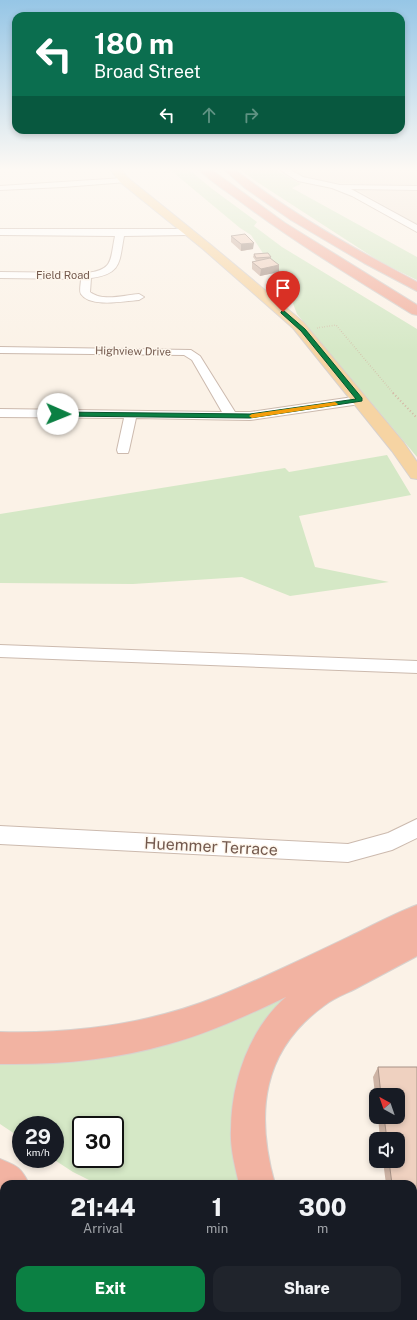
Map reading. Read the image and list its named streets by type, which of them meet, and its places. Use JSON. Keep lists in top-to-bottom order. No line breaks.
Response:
{"streets":{"street":["Field Road","Highview Drive","Huemmer Terrace"]},"north":"top left","page":{"turn":["180 m","Broad Street"],"speed":"29 km/h","limit":"30","eta":["21:44","Arrival","1","min","300","m"],"buttons":["Exit","Share"]}}
